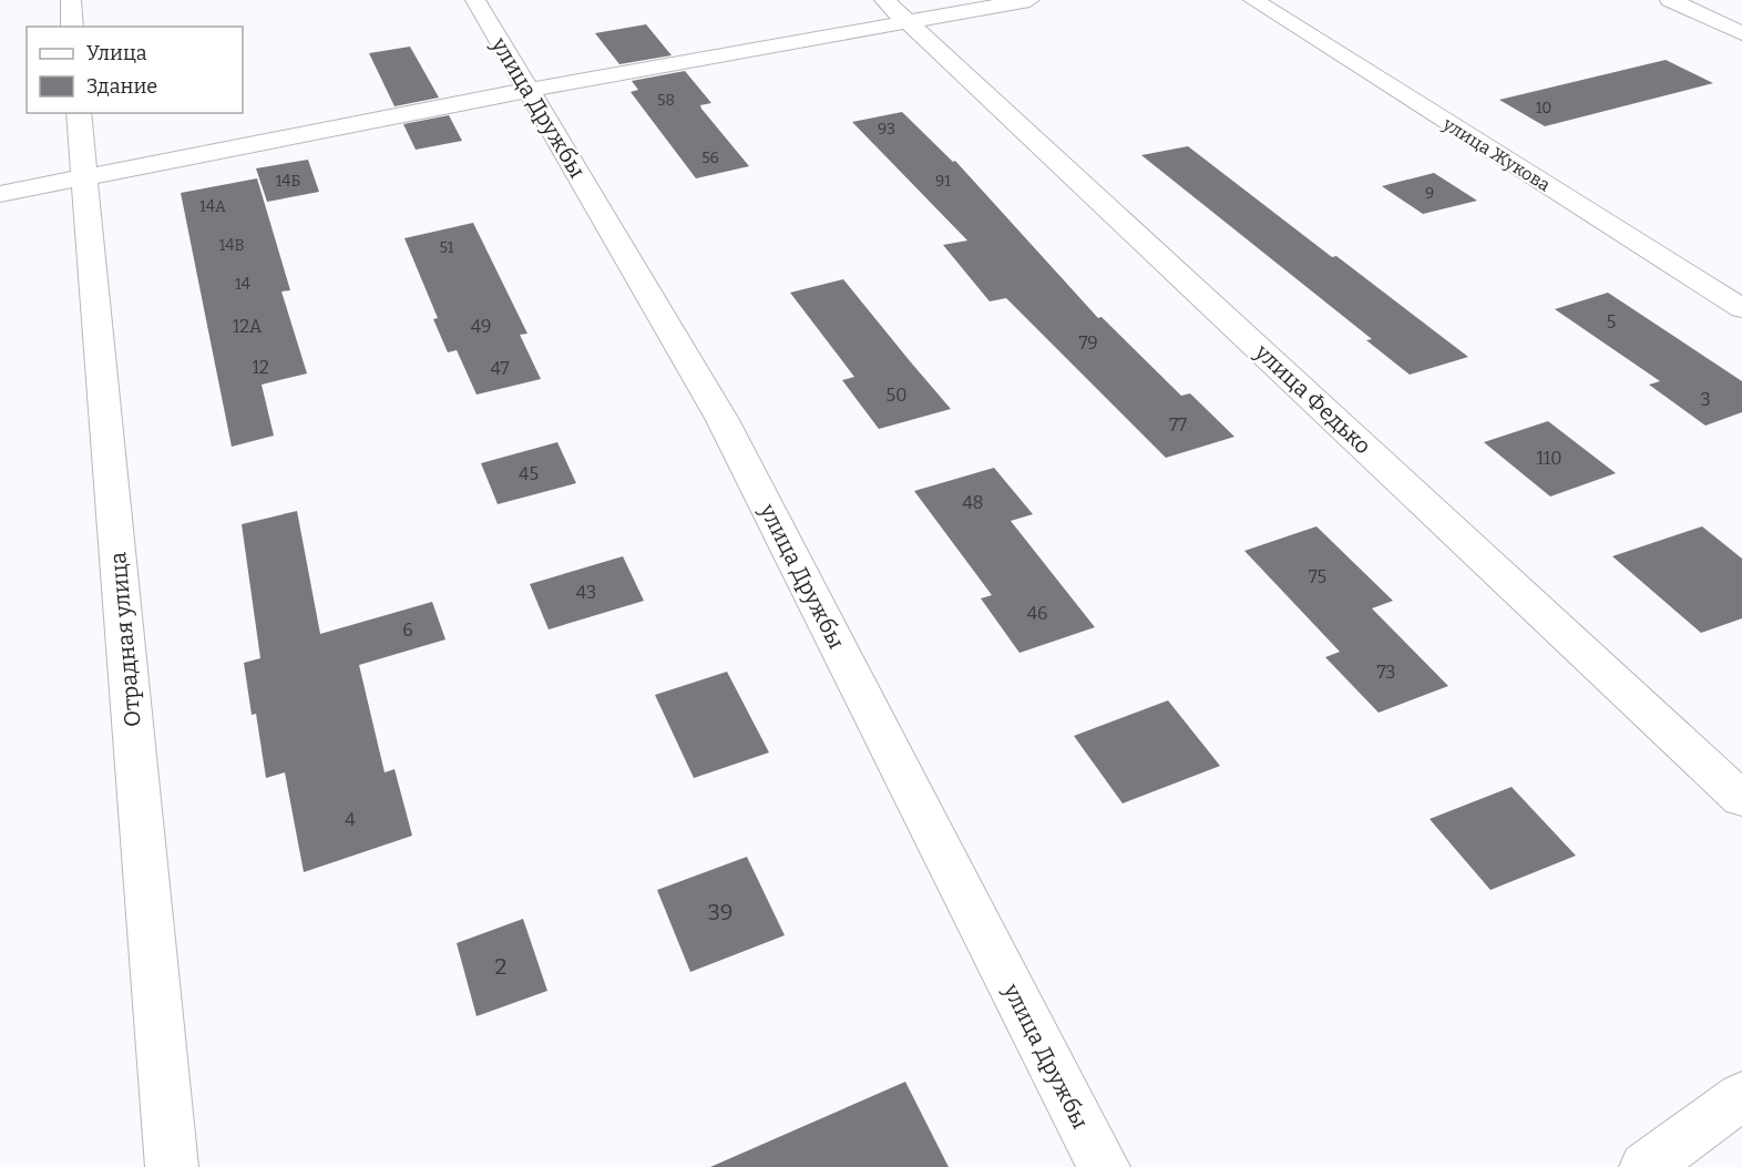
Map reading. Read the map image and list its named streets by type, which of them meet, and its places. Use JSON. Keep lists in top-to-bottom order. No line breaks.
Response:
{"streets":{"street":["улица Дружбы","улица Жукова","улица Федько","Отрадная улица"]},"house_numbers":["58","10","93","56","14Б","91","9","14А","14В","51","14","5","12А","49","79","12","47","50","3","77","110","45","48","75","43","46","6","73","4","39","2"],"legend":["Улица","Здание"]}
